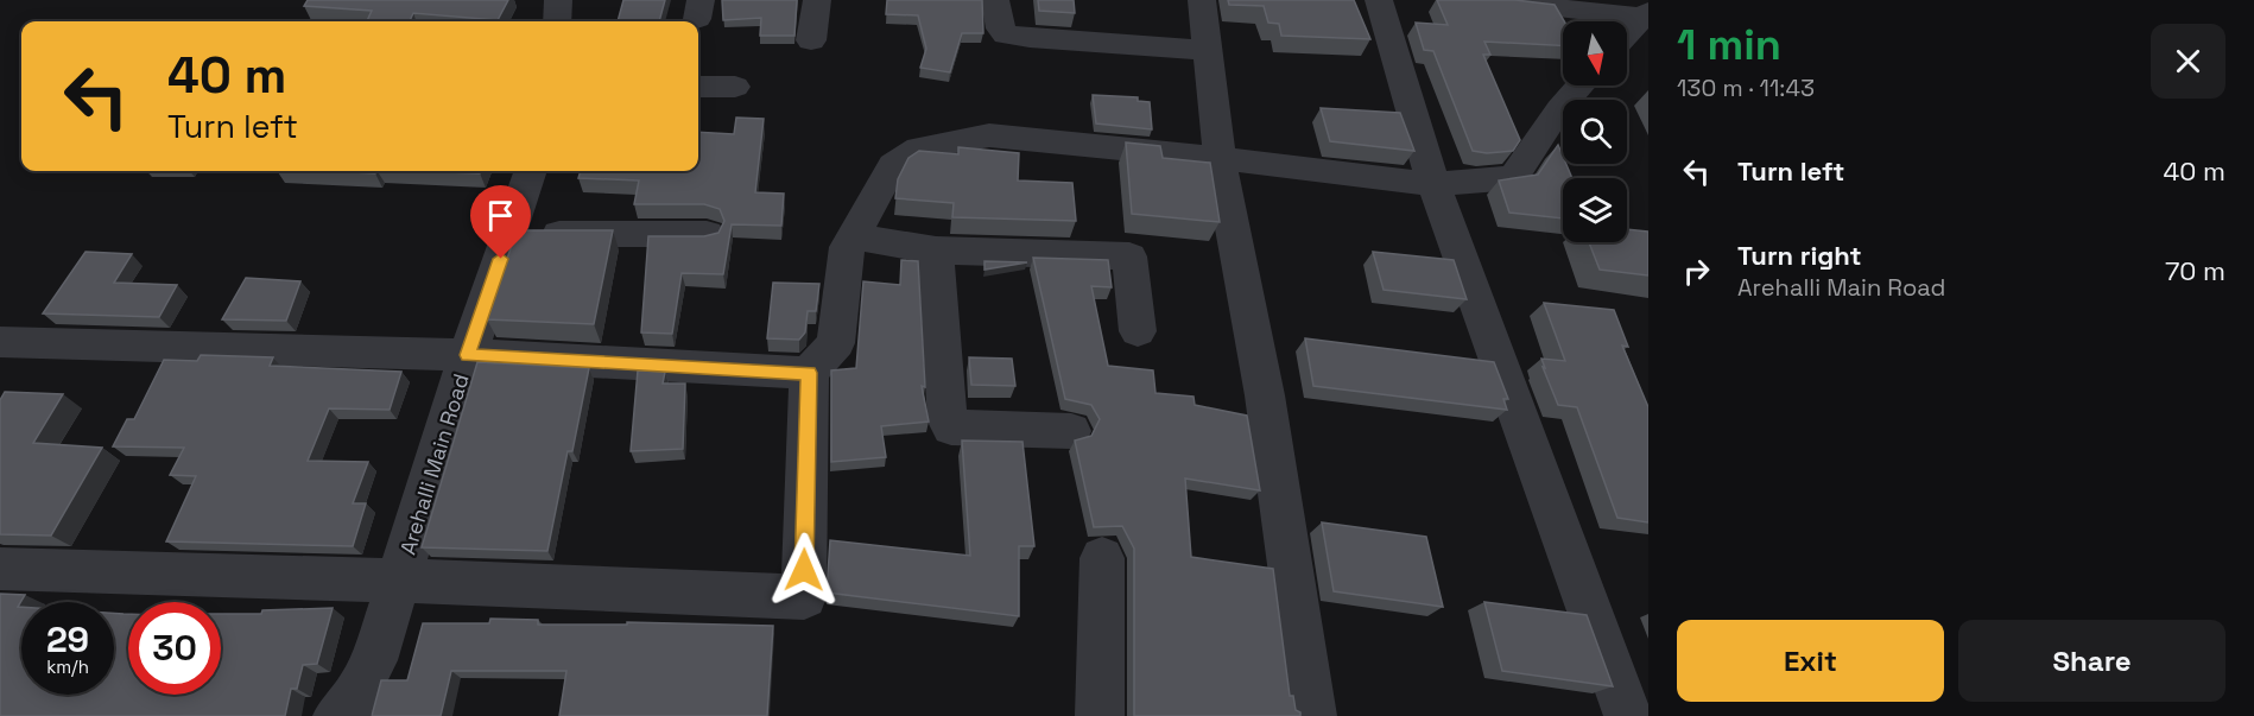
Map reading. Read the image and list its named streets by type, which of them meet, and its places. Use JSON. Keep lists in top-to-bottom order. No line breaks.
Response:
{"streets":{"street":["Arehalli Main Road"]},"north":"bottom","page":{"heading":["1 min","130 m · 11:43"],"turn":["40 m","Turn left"],"list":[{"name":"Turn left","value":"40 m"},{"name":"Turn right","note":"Arehalli Main Road","value":"70 m"}],"speed":"29 km/h","limit":"30","buttons":["Exit","Share"]}}
